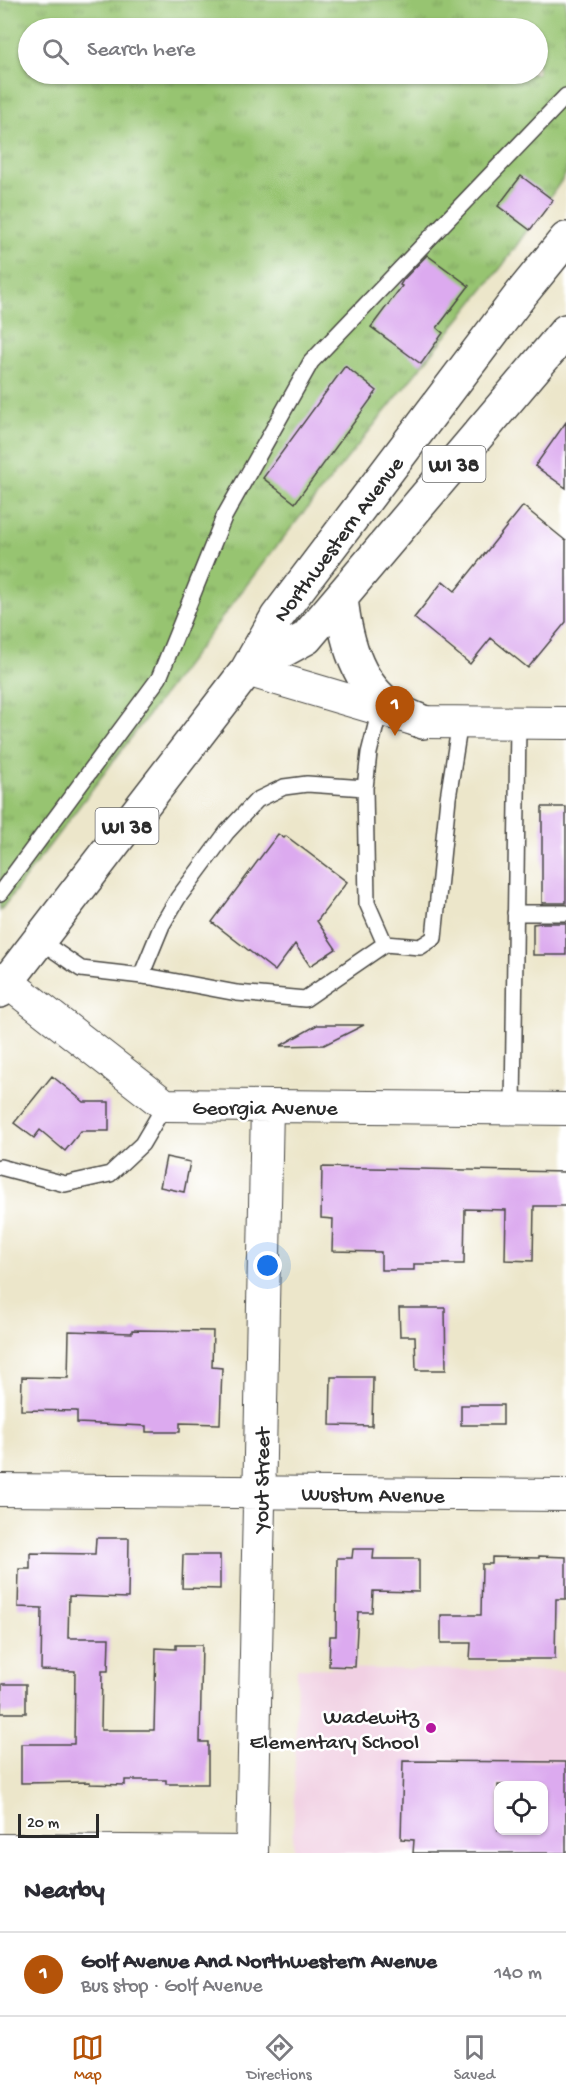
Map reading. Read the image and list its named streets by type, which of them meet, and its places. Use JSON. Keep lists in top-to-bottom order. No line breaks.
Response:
{"streets":{"main road":["WI 38","Northwestern Avenue"],"street":["Georgia Avenue","Yout Street","Wustum Avenue"]},"crossings":[["Northwestern Avenue","Georgia Avenue"],["Georgia Avenue","Yout Street"],["Yout Street","Wustum Avenue"]],"places":["Wadewitz Elementary School"],"scale_bar":"20 m","page":{"search":"Search here","pins":"1","scale":"20 m","heading":"Nearby","list":[{"mark":"1","name":"Golf Avenue And Northwestern Avenue","note":"Bus stop · Golf Avenue","value":"140 m"}],"nav":["Map","Directions","Saved"]}}
